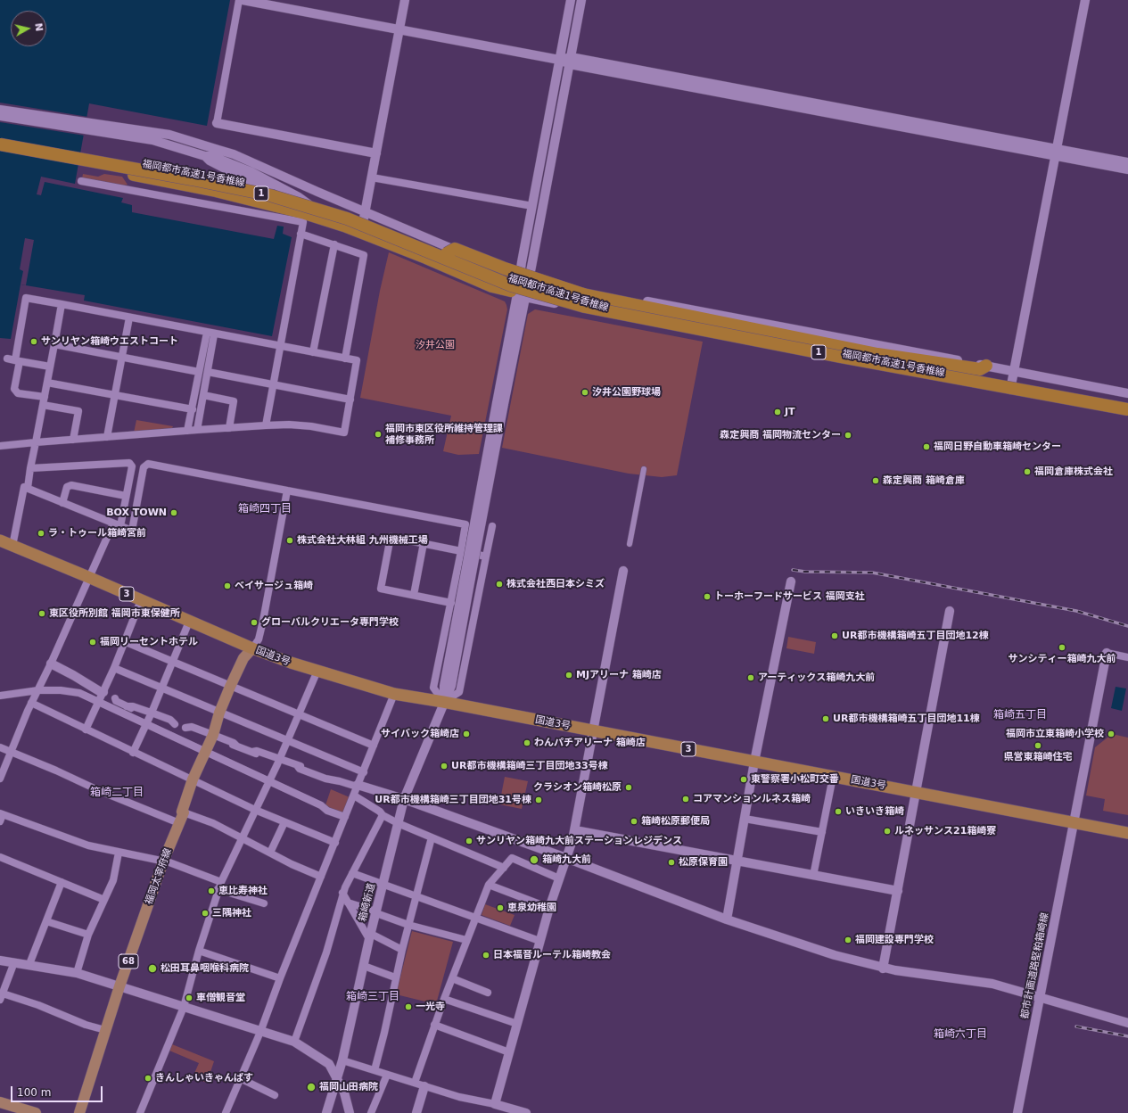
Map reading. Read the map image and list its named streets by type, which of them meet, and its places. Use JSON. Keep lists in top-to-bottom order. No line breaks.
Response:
{"streets":{"highway":["福岡都市高速1号香椎線","1","3","国道3号"],"main road":["福岡太宰府線","68"],"street":["箱崎新道","都市計画道路堅粕箱崎線"]},"crossings":[["国道3号","福岡太宰府線"],["国道3号","箱崎新道"],["国道3号","都市計画道路堅粕箱崎線"]],"districts":["箱崎四丁目","箱崎五丁目","箱崎二丁目","箱崎三丁目","箱崎六丁目"],"parks":["汐井公園"],"places":["サンリヤン箱崎ウエストコート","汐井公園野球場","JT","福岡市東区役所維持管理課 補修事務所","森定興商 福岡物流センター","福岡日野自動車箱崎センター","福岡倉庫株式会社","森定興商 箱崎倉庫","BOX TOWN","ラ・トゥール箱崎宮前","株式会社大林組 九州機械工場","株式会社西日本シミズ","ベイサージュ箱崎","トーホーフードサービス 福岡支社","東区役所別館 福岡市東保健所","グローバルクリエータ専門学校","UR都市機構箱崎五丁目団地12棟","福岡リーセントホテル","サンシティー箱崎九大前","MJアリーナ 箱崎店","アーティックス箱崎九大前","UR都市機構箱崎五丁目団地11棟","サイバック箱崎店","福岡市立東箱崎小学校","わんパチアリーナ 箱崎店","県営東箱崎住宅","UR都市機構箱崎三丁目団地33号棟","東警察署小松町交番","クラシオン箱崎松原","コアマンションルネス箱崎","UR都市機構箱崎三丁目団地31号棟","いきいき箱崎","箱崎松原郵便局","ルネッサンス21箱崎寮","サンリヤン箱崎九大前ステーションレジデンス","箱崎九大前","松原保育園","恵比寿神社","恵泉幼稚園","三隅神社","福岡建設専門学校","日本福音ルーテル箱崎教会","松田耳鼻咽喉科病院","車僧観音堂","一光寺","きんしゃいきゃんぱす","福岡山田病院"],"scale_bar":"100 m","north":"right"}
